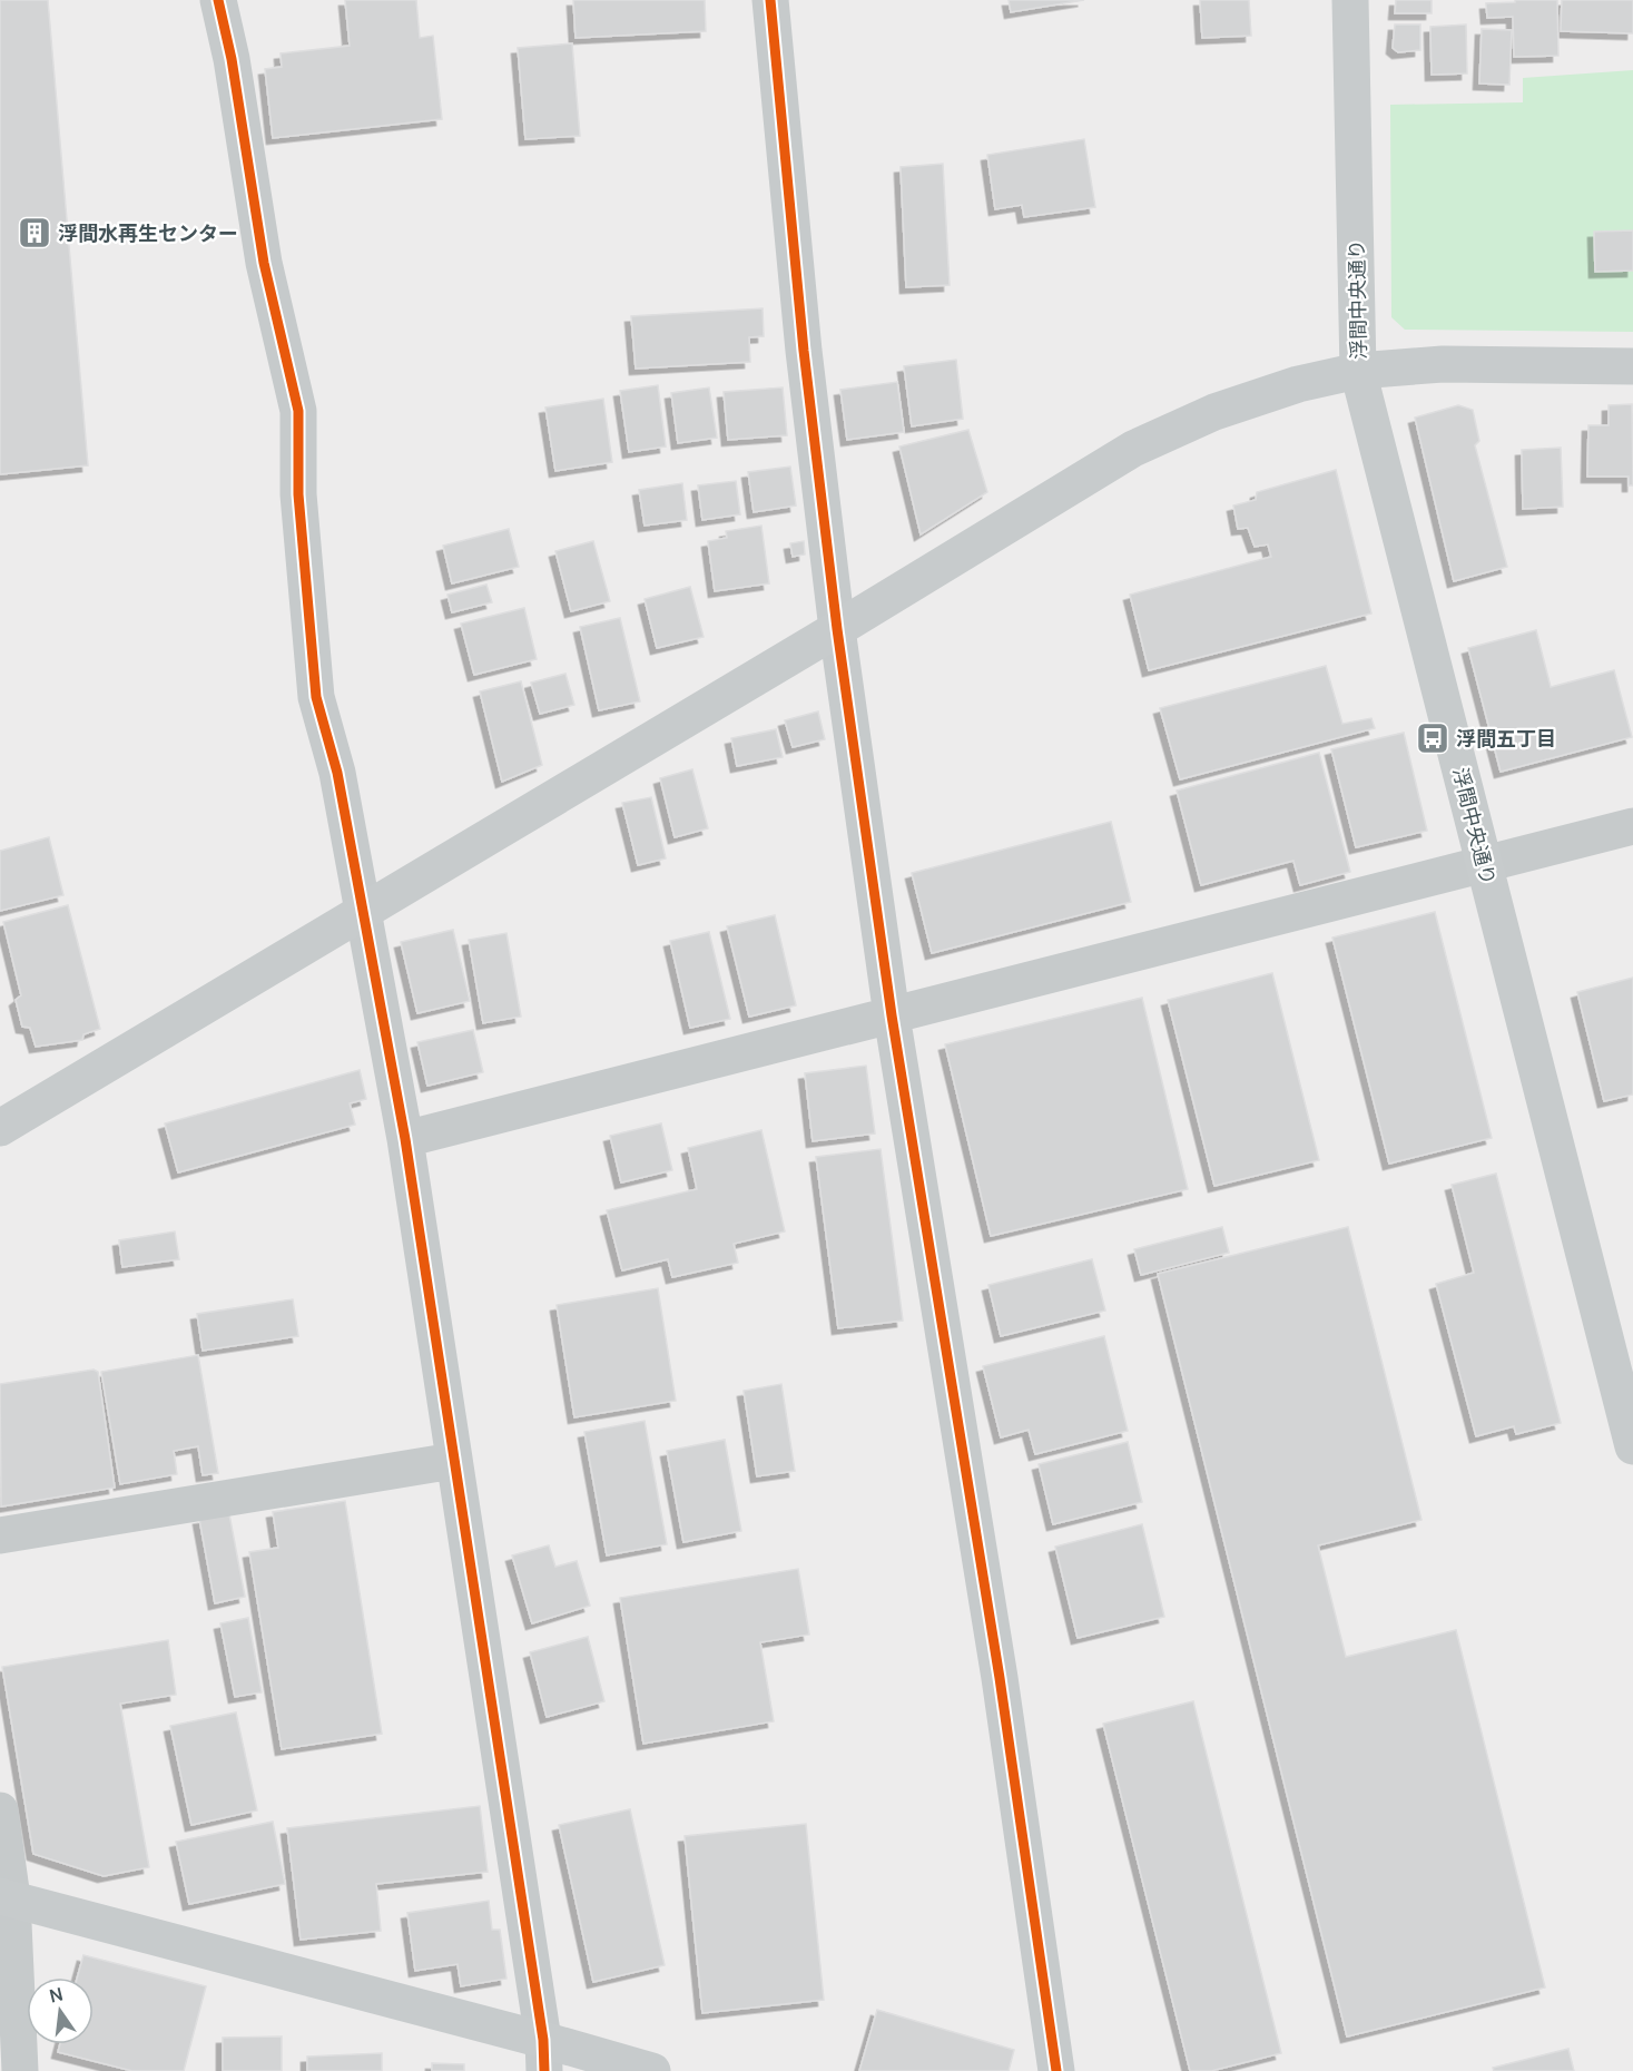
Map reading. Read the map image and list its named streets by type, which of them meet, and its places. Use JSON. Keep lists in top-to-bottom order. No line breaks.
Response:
{"streets":{"street":["浮間中央通り"]},"places":{"building":["浮間水再生センター"],"bus stop":["浮間五丁目"]},"north":"top"}
